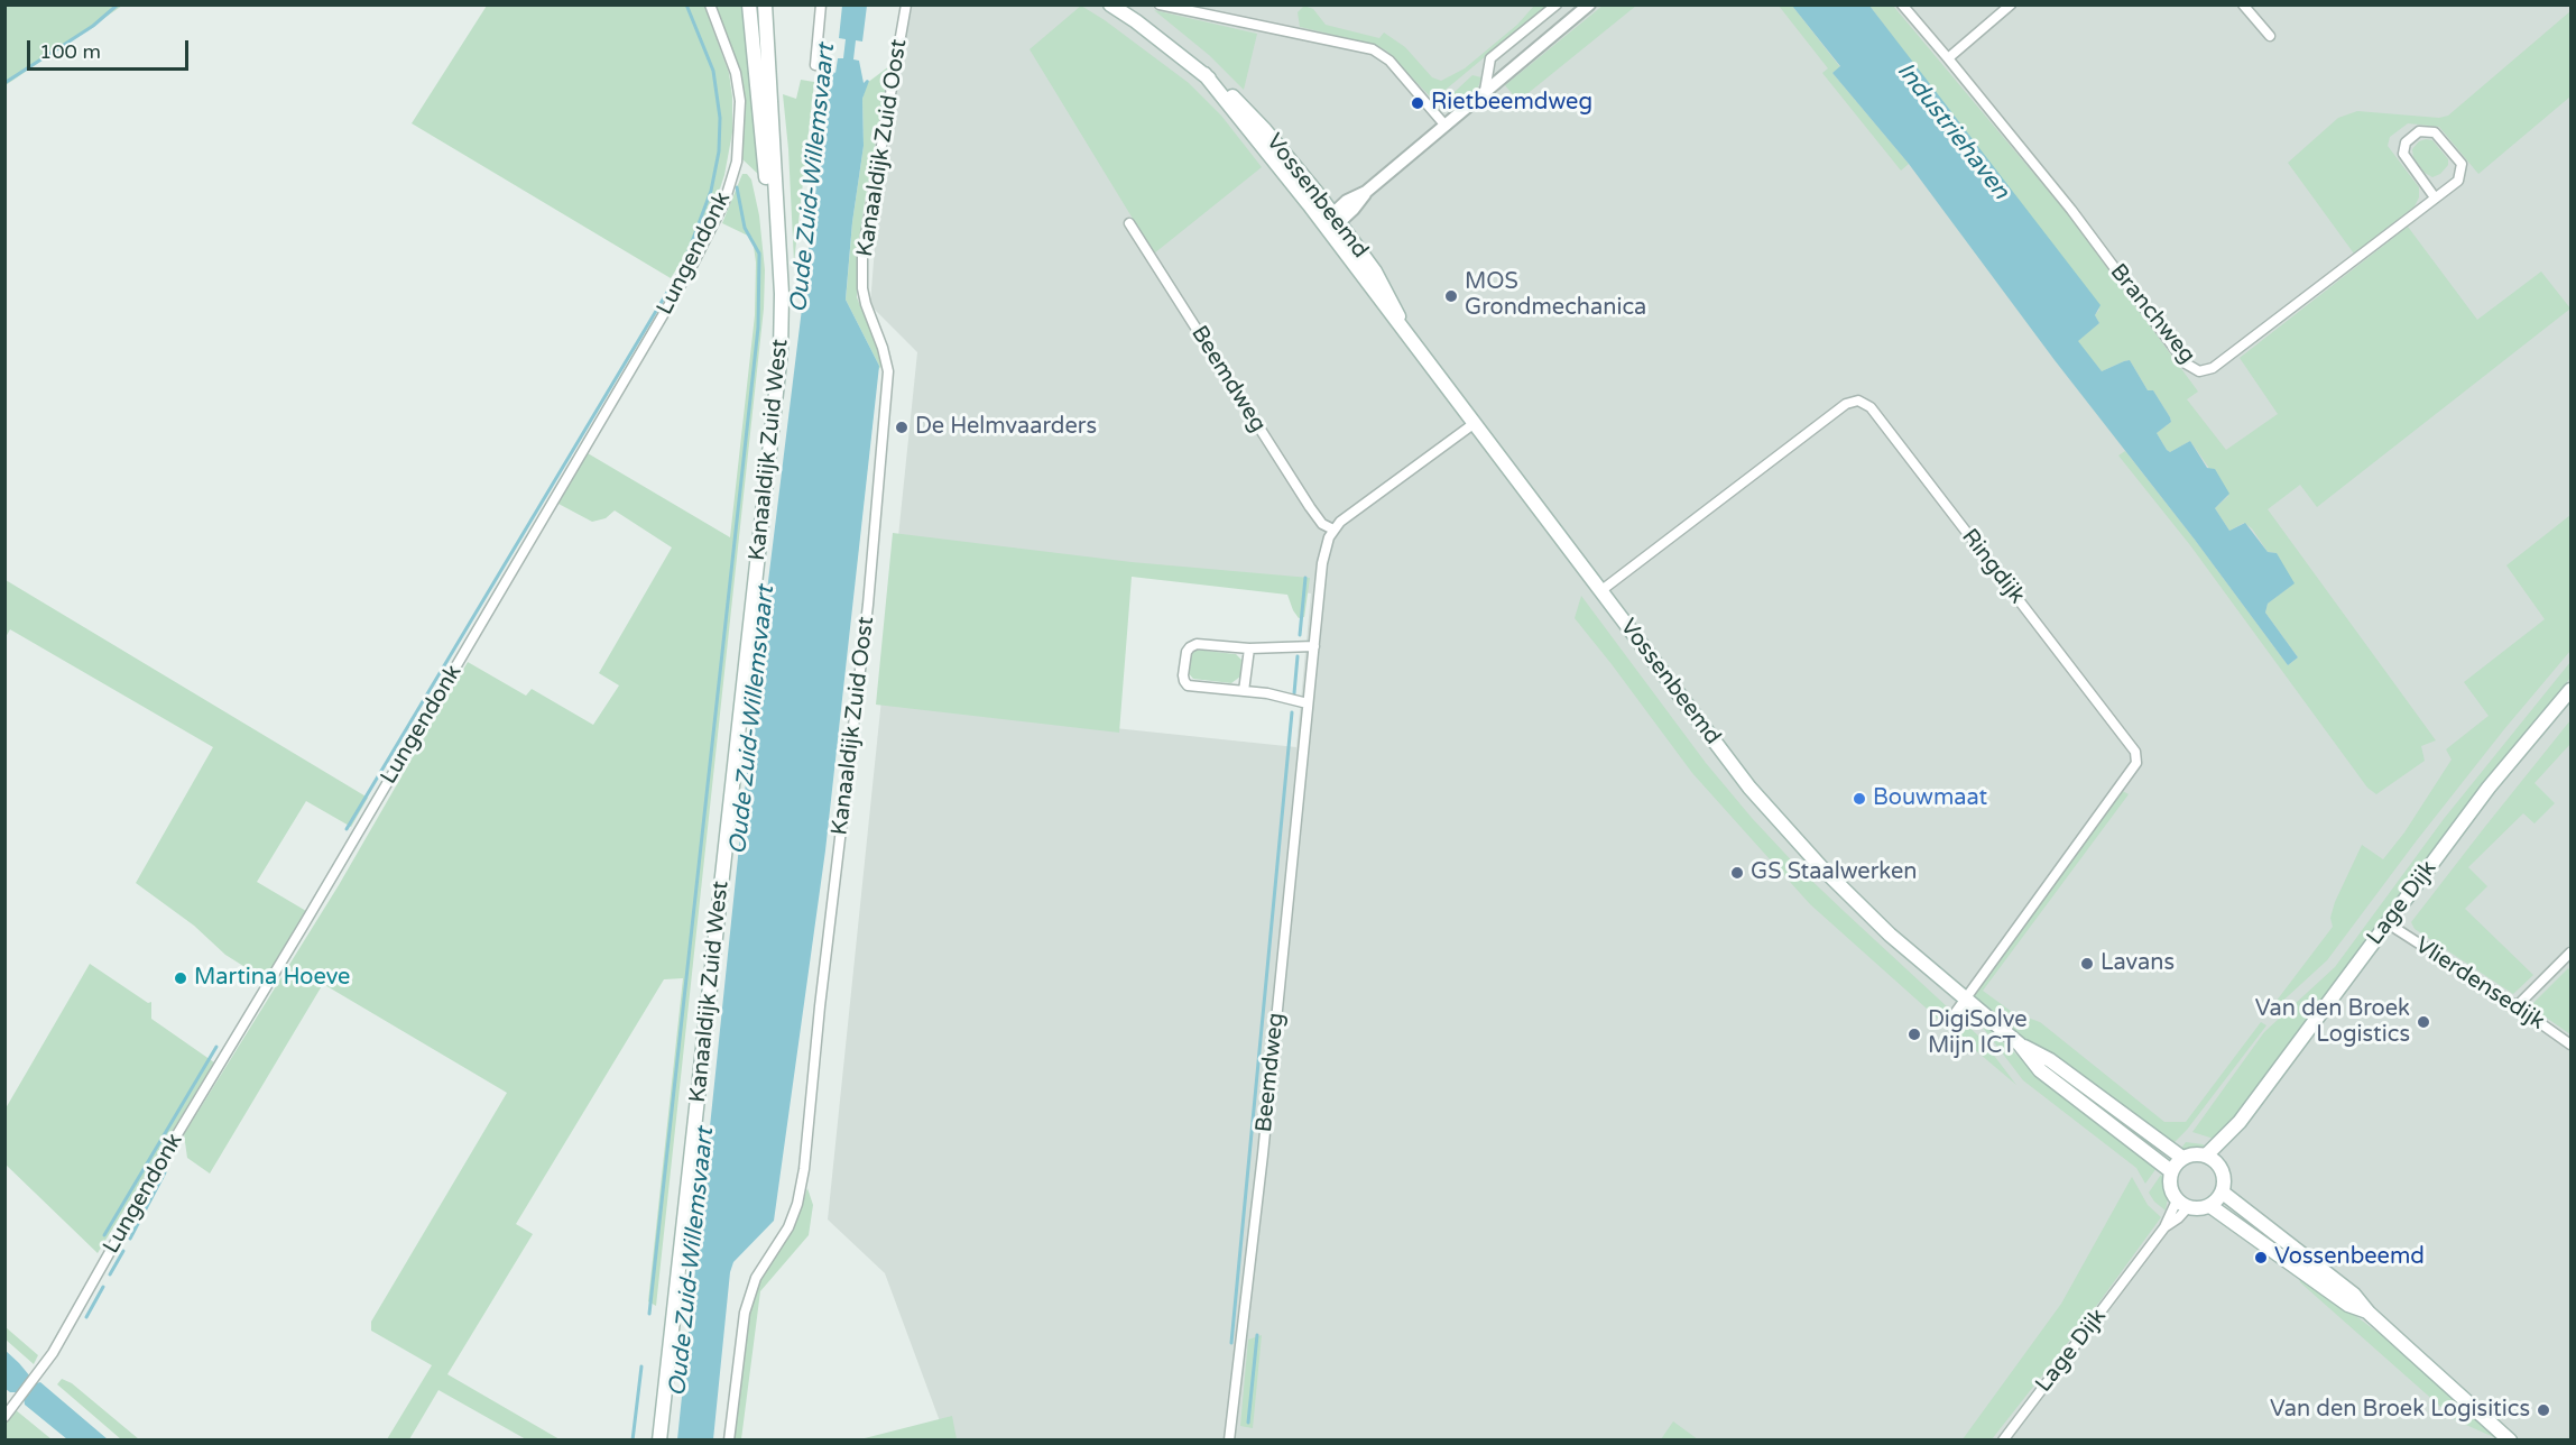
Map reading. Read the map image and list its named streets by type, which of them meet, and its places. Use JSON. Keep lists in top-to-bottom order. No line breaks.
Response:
{"streets":{"main road":["Vossenbeemd","Kanaaldijk Zuid West","Lage Dijk"],"street":["Kanaaldijk Zuid Oost","Lungendonk","Branchweg","Beemdweg","Ringdijk","Vlierdensedijk"]},"crossings":[["Vossenbeemd","Ringdijk"],["Vossenbeemd","Lage Dijk"],["Lage Dijk","Vlierdensedijk"]],"water":["Industriehaven","Oude Zuid-Willemsvaart"],"places":["Rietbeemdweg","MOS Grondmechanica","De Helmvaarders","Bouwmaat","GS Staalwerken","Lavans","Martina Hoeve","Van den Broek Logistics","DigiSolve Mijn ICT","Vossenbeemd","Van den Broek Logisitics"],"scale_bar":"100 m"}
